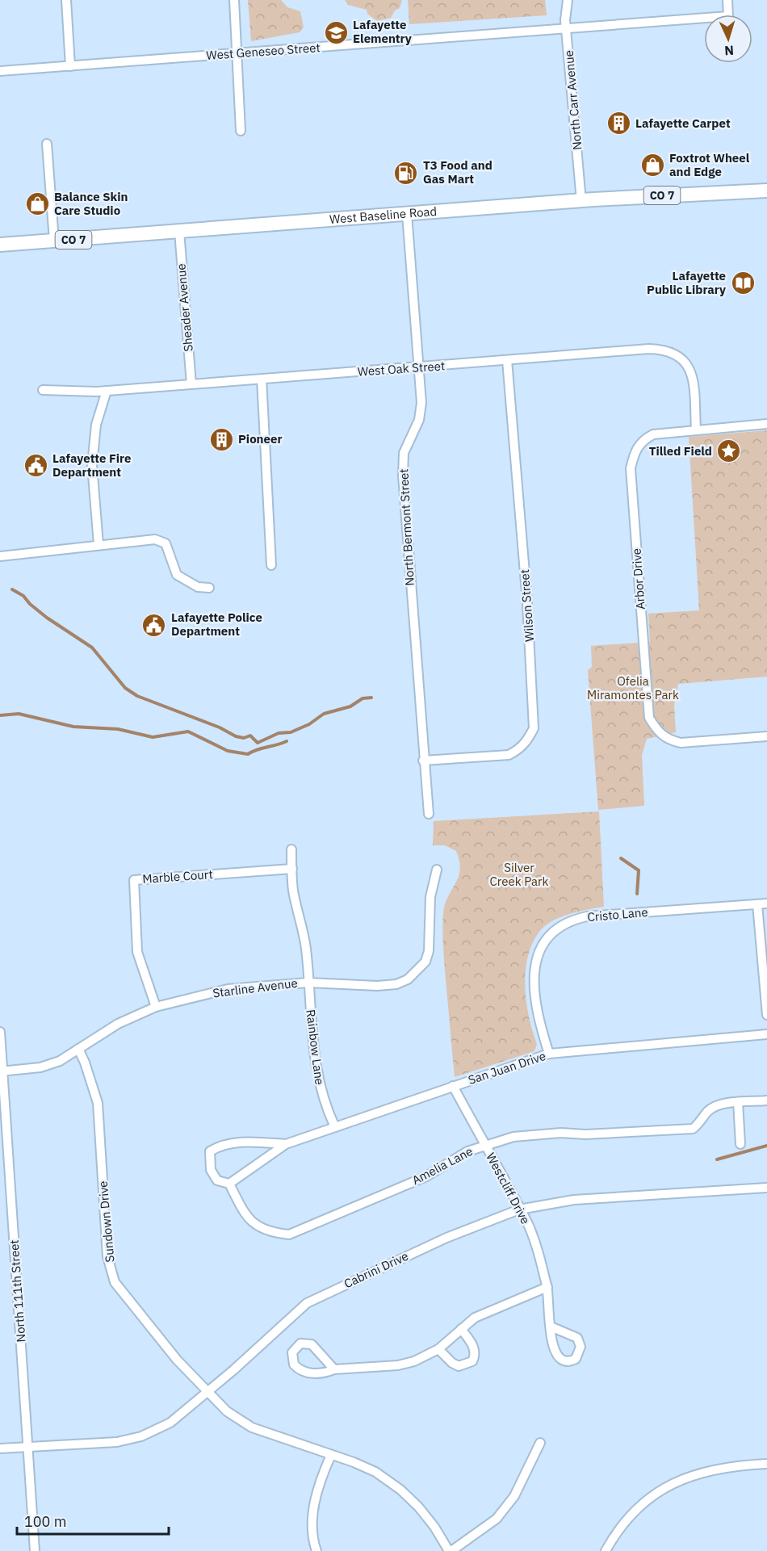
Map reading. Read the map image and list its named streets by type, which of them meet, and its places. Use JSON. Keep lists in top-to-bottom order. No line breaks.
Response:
{"streets":{"main road":["CO 7","West Baseline Road"],"street":["West Geneseo Street","North Carr Avenue","Sheader Avenue","West Oak Street","North Bermont Street","Arbor Drive","Wilson Street","Marble Court","Cristo Lane","Starline Avenue","Rainbow Lane","San Juan Drive","Amelia Lane","Westcliff Drive","Sundown Drive","Cabrini Drive","North 111th Street"]},"crossings":[["West Geneseo Street","North Carr Avenue"],["North Carr Avenue","West Baseline Road"],["West Baseline Road","Sheader Avenue"],["West Baseline Road","North Bermont Street"],["Sheader Avenue","West Oak Street"],["West Oak Street","North Bermont Street"],["West Oak Street","Arbor Drive"],["West Oak Street","Wilson Street"],["North Bermont Street","Wilson Street"],["Marble Court","Starline Avenue"],["Marble Court","Rainbow Lane"],["Cristo Lane","San Juan Drive"],["Starline Avenue","Rainbow Lane"],["Starline Avenue","Sundown Drive"],["Starline Avenue","North 111th Street"],["Rainbow Lane","San Juan Drive"],["San Juan Drive","Amelia Lane"],["San Juan Drive","Westcliff Drive"],["Amelia Lane","Westcliff Drive"],["Westcliff Drive","Cabrini Drive"],["Sundown Drive","Cabrini Drive"],["Cabrini Drive","North 111th Street"]],"parks":["Ofelia Miramontes Park","Silver Creek Park"],"places":{"school or university":["Lafayette Elementry"],"building":["Lafayette Carpet","Pioneer"],"shop":["Foxtrot Wheel and Edge","Balance Skin Care Studio"],"fuel station":["T3 Food and Gas Mart"],"library":["Lafayette Public Library"],"place":["Tilled Field"],"public building":["Lafayette Fire Department","Lafayette Police Department"]},"scale_bar":"100 m","north":"bottom"}
